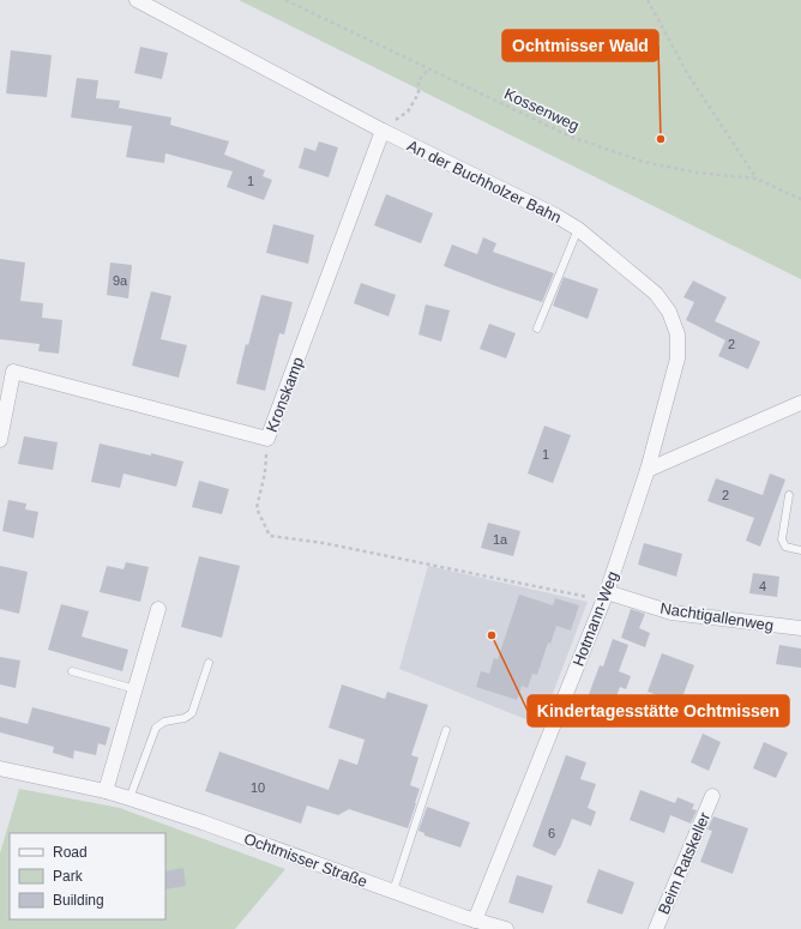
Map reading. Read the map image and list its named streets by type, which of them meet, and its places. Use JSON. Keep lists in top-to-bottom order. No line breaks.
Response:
{"streets":{"street":["An der Buchholzer Bahn","Kronskamp","Nachtigallenweg","Hotmann-Weg","Ochtmisser Straße","Beim Ratskeller"],"path":["Kossenweg"]},"crossings":[["An der Buchholzer Bahn","Kronskamp"],["An der Buchholzer Bahn","Hotmann-Weg"],["Nachtigallenweg","Hotmann-Weg"],["Hotmann-Weg","Ochtmisser Straße"]],"places":["Ochtmisser Wald","Kindertagesstätte Ochtmissen"],"house_numbers":["1","9a","2","1","2","1a","4","10","6"],"legend":["Road","Park","Building"]}
